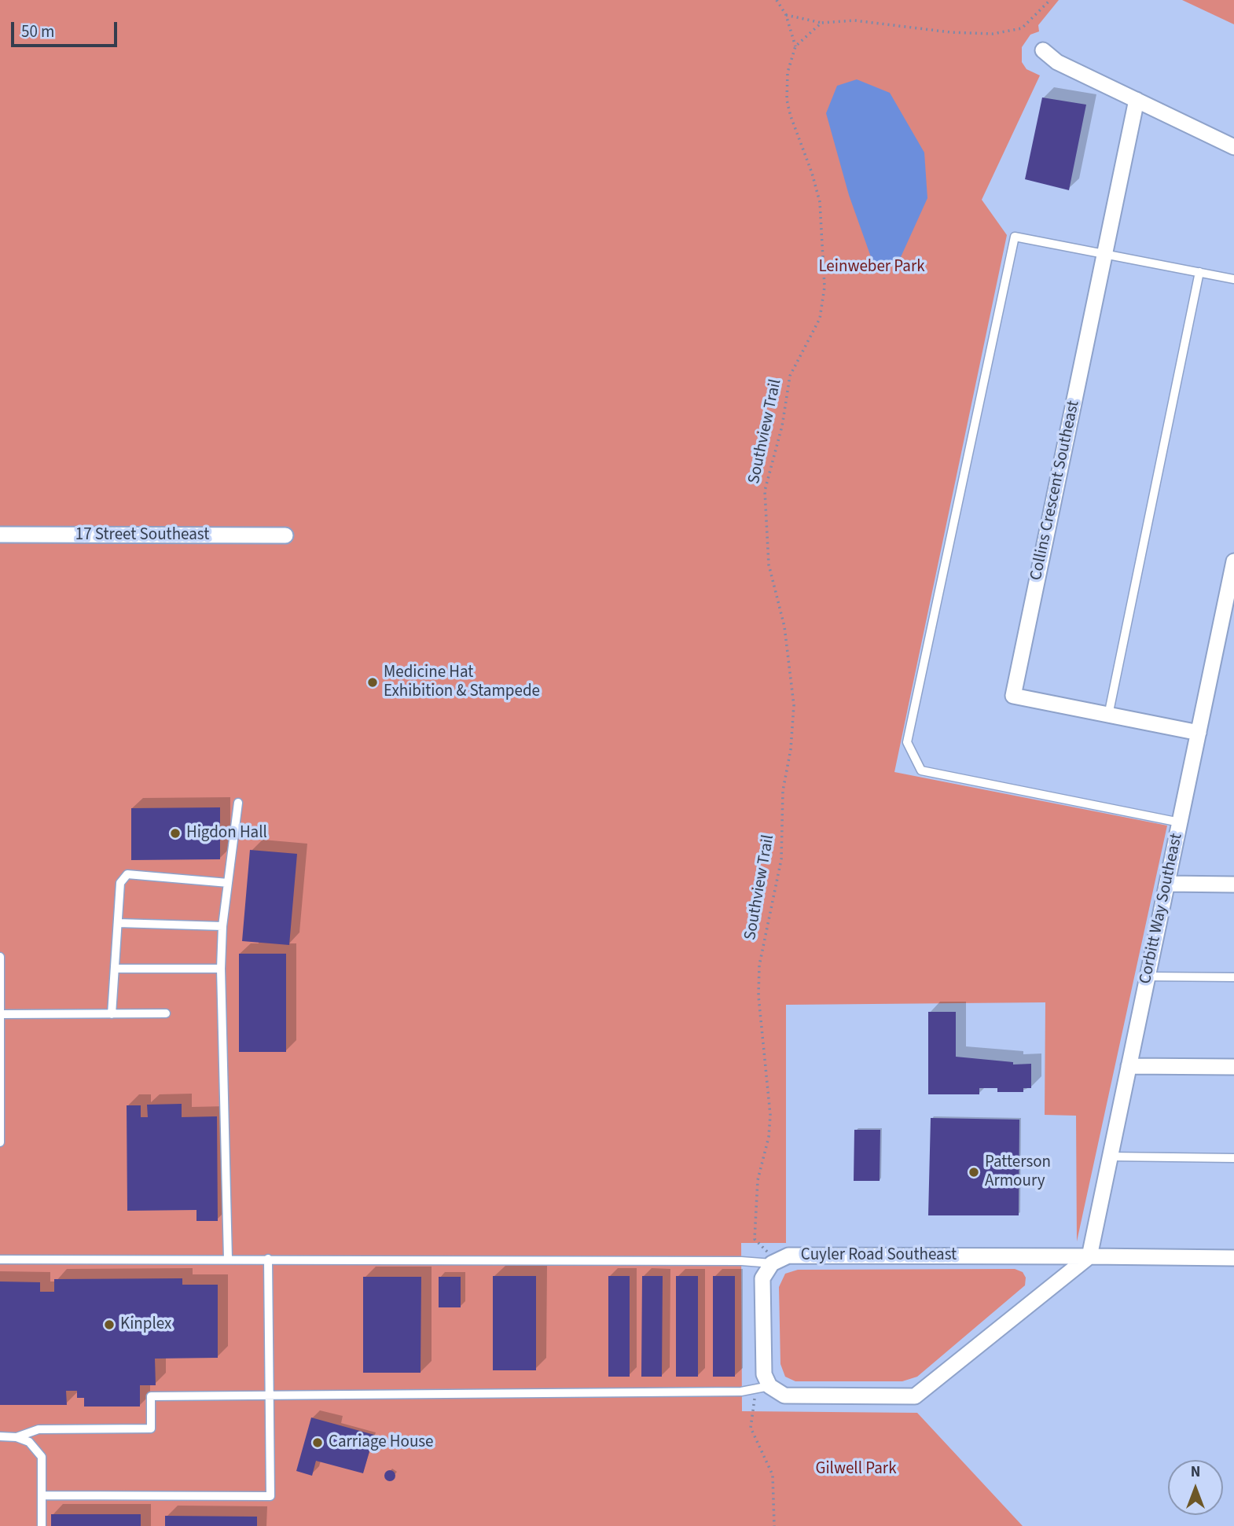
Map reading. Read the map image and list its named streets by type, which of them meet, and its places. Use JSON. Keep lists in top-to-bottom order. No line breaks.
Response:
{"streets":{"street":["Collins Crescent Southeast","17 Street Southeast","Corbitt Way Southeast","Cuyler Road Southeast"],"path":["Southview Trail"]},"crossings":[["Southview Trail","Cuyler Road Southeast"],["Collins Crescent Southeast","Corbitt Way Southeast"],["Corbitt Way Southeast","Cuyler Road Southeast"]],"parks":["Leinweber Park","Gilwell Park"],"places":["Medicine Hat Exhibition & Stampede","Higdon Hall","Patterson Armoury","Kinplex","Carriage House"],"scale_bar":"50 m","north":"top"}
